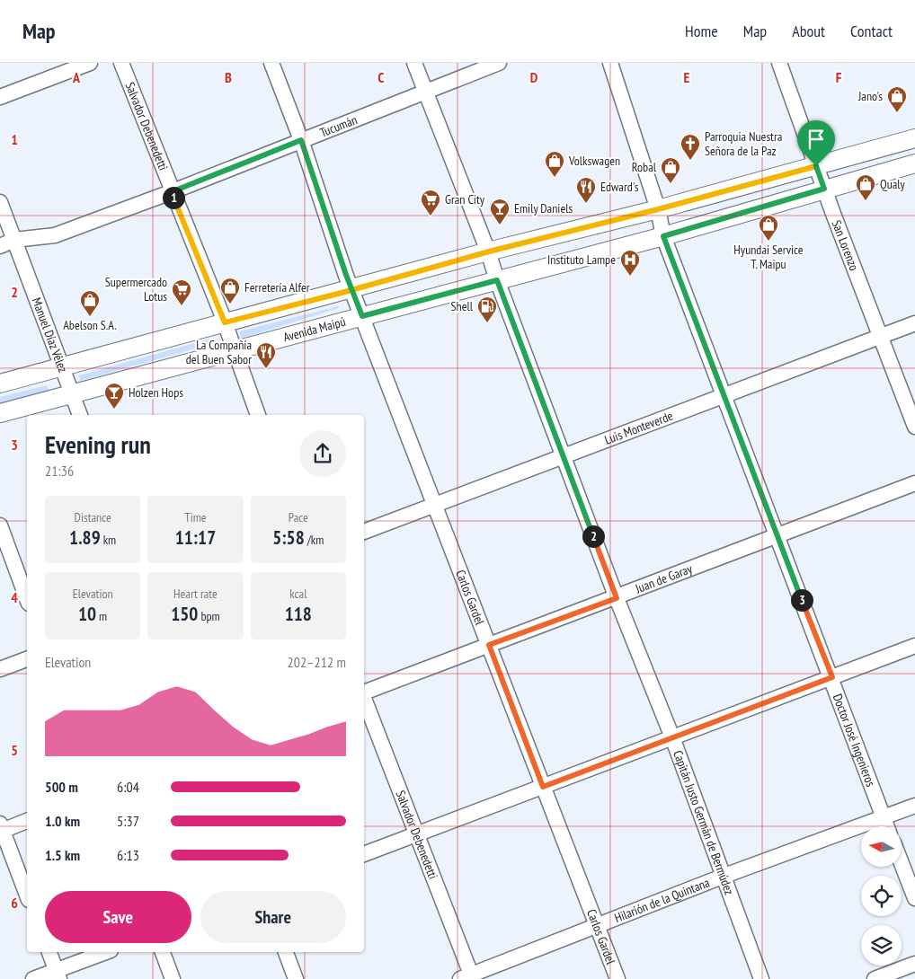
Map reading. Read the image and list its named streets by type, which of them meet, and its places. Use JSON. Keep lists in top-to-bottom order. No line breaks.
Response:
{"streets":{"main road":["Avenida Maipú"],"street":["Tucumán","Salvador Debenedetti","San Lorenzo","Manuel Díaz Vélez","Luis Monteverde","Juan de Garay","Carlos Gardel","Doctor José Ingenieros","Capitán Justo Germán de Bermúdez","Hilarión de la Quintana"]},"crossings":[["Tucumán","Salvador Debenedetti"],["Tucumán","Manuel Díaz Vélez"],["Tucumán","Carlos Gardel"],["Tucumán","Capitán Justo Germán de Bermúdez"],["Salvador Debenedetti","Avenida Maipú"],["Salvador Debenedetti","Hilarión de la Quintana"],["San Lorenzo","Avenida Maipú"],["San Lorenzo","Luis Monteverde"],["Avenida Maipú","Manuel Díaz Vélez"],["Avenida Maipú","Carlos Gardel"],["Avenida Maipú","Doctor José Ingenieros"],["Avenida Maipú","Capitán Justo Germán de Bermúdez"],["Luis Monteverde","Carlos Gardel"],["Luis Monteverde","Doctor José Ingenieros"],["Luis Monteverde","Capitán Justo Germán de Bermúdez"],["Juan de Garay","Carlos Gardel"],["Juan de Garay","Doctor José Ingenieros"],["Juan de Garay","Capitán Justo Germán de Bermúdez"],["Carlos Gardel","Hilarión de la Quintana"],["Doctor José Ingenieros","Hilarión de la Quintana"],["Capitán Justo Germán de Bermúdez","Hilarión de la Quintana"]],"places":{"shop":["Jano's","Volkswagen","Robal","Qualy","Hyundai Service T. Maipu","Ferretería Alfer","Abelson S.A."],"church":["Parroquia Nuestra Señora de la Paz"],"restaurant":["Edward's","La Compañía del Buen Sabor"],"supermarket":["Gran City","Supermercado Lotus"],"bar":["Emily Daniels","Holzen Hops"],"hospital":["Instituto Lampe"],"fuel station":["Shell"]},"north":"left","page":{"header":"Map","nav":["Home","Map","About","Contact"],"pins":["1","2","3"],"heading":["Evening run","21:36"],"stats":[["Distance","1.89 km"],["Time","11:17"],["Pace","5:58 /km"],["Elevation","10 m"],["Heart rate","150 bpm"],["kcal","118"]],"chart":["Elevation","202–212 m"],"list":[{"name":"500 m","note":"6:04"},{"name":"1.0 km","note":"5:37"},{"name":"1.5 km","note":"6:13"}],"buttons":["Save","Share"]},"grid":{"columns":["A","B","C","D","E","F"],"rows":["1","2","3","4","5","6"]}}
